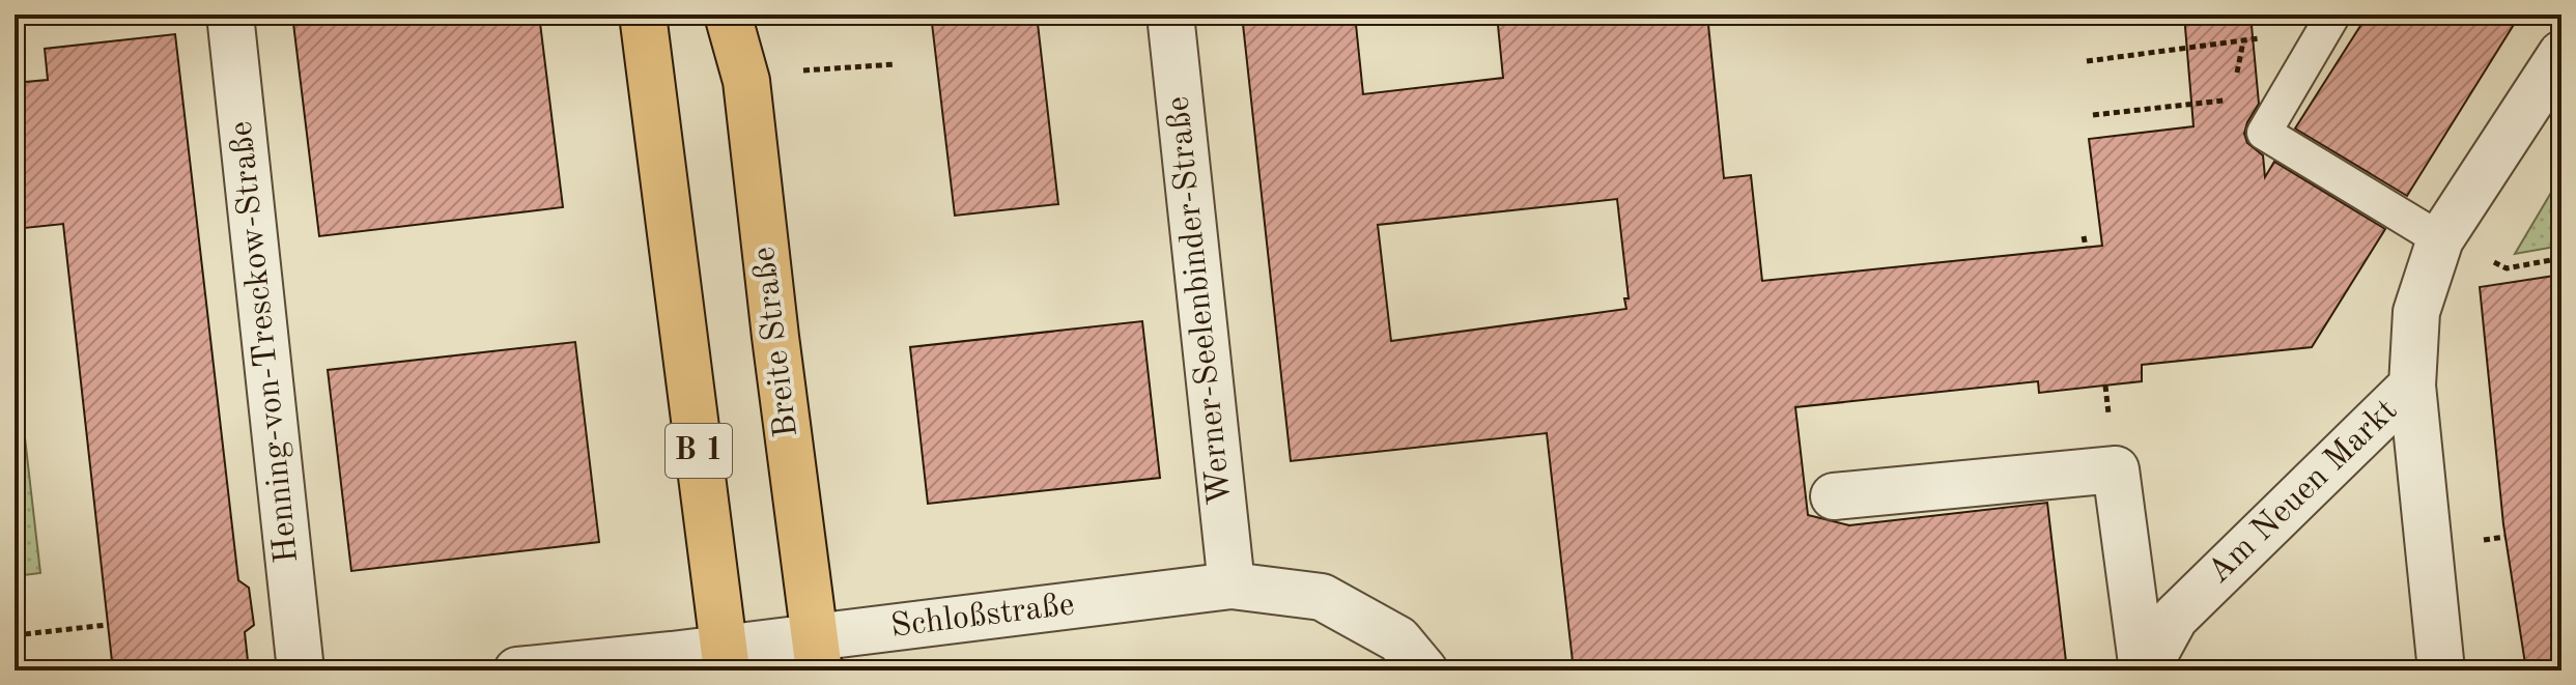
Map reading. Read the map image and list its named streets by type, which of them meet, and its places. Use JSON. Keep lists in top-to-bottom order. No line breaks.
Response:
{"streets":{"main road":["Breite Straße","B 1"],"street":["Werner-Seelenbinder-Straße","Henning-von-Tresckow-Straße","Am Neuen Markt","Schloßstraße"]},"crossings":[["Werner-Seelenbinder-Straße","Schloßstraße"],["Breite Straße","Schloßstraße"],["B 1","Schloßstraße"]]}
